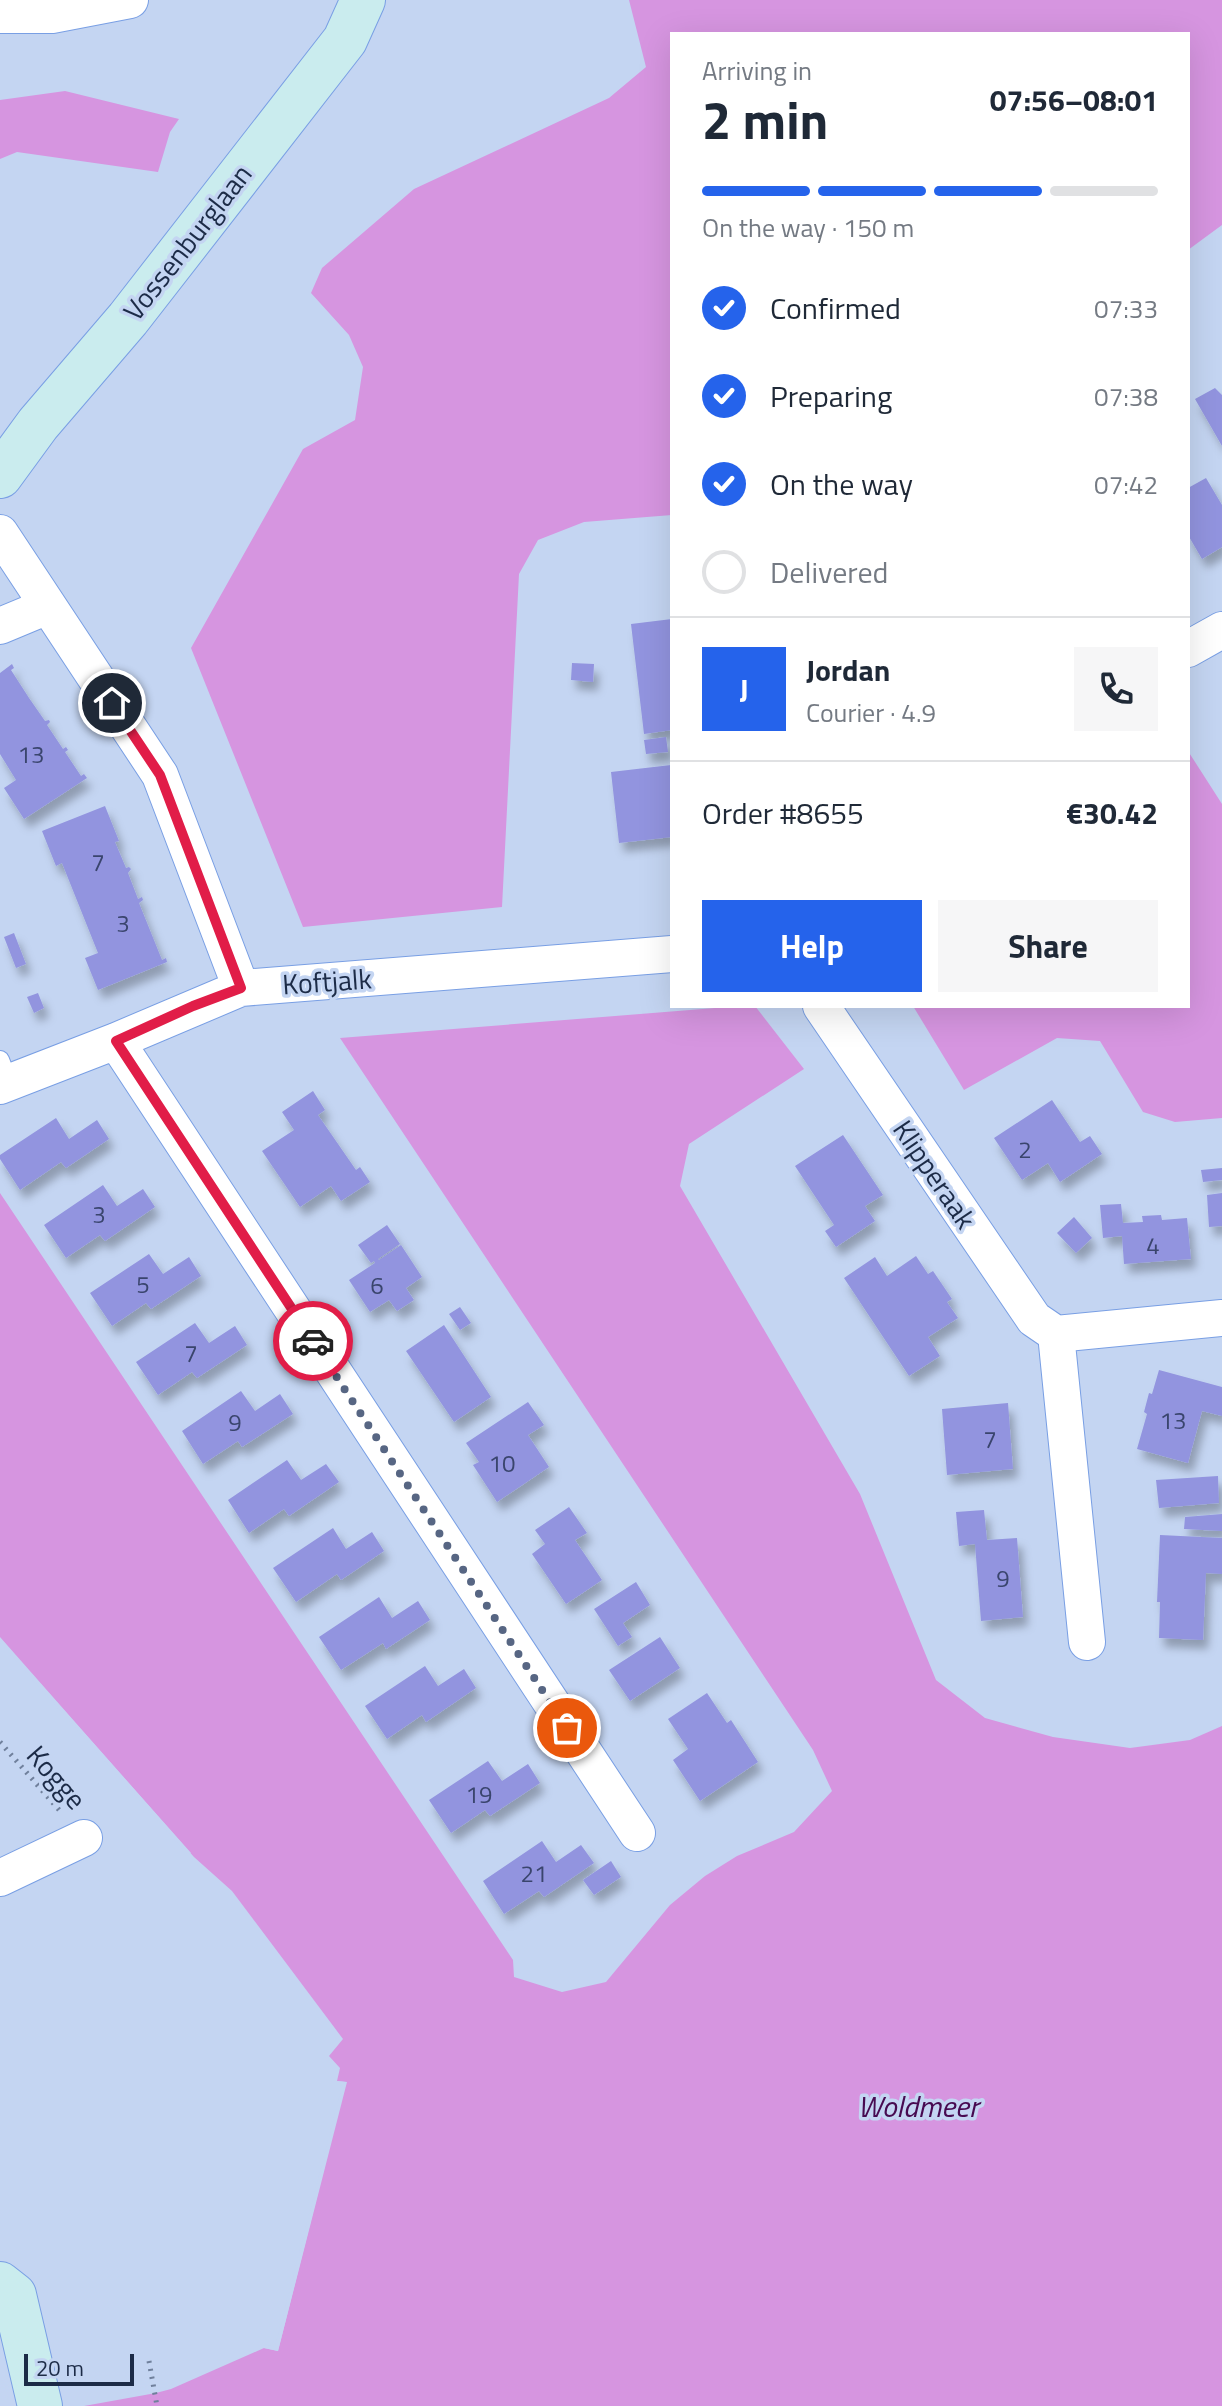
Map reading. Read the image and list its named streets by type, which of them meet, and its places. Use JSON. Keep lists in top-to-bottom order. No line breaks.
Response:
{"streets":{"street":["Vossenburglaan","Koftjalk","Klipperaak"],"path":["Kogge"]},"water":["Woldmeer"],"house_numbers":["13","7","3","2","3","4","5","6","7","13","9","7","10","9","19","21"],"scale_bar":"20 m","page":{"heading":["2 min","Arriving in","07:56–08:01"],"panel":["Jordan","Courier · 4.9","Order #8655","€30.42"],"bar":"On the way · 150 m","list":[["Confirmed","07:33"],["Preparing","07:38"],["On the way","07:42"],"Delivered"],"round":"J","buttons":["Help","Share"],"scale":"20 m"}}
